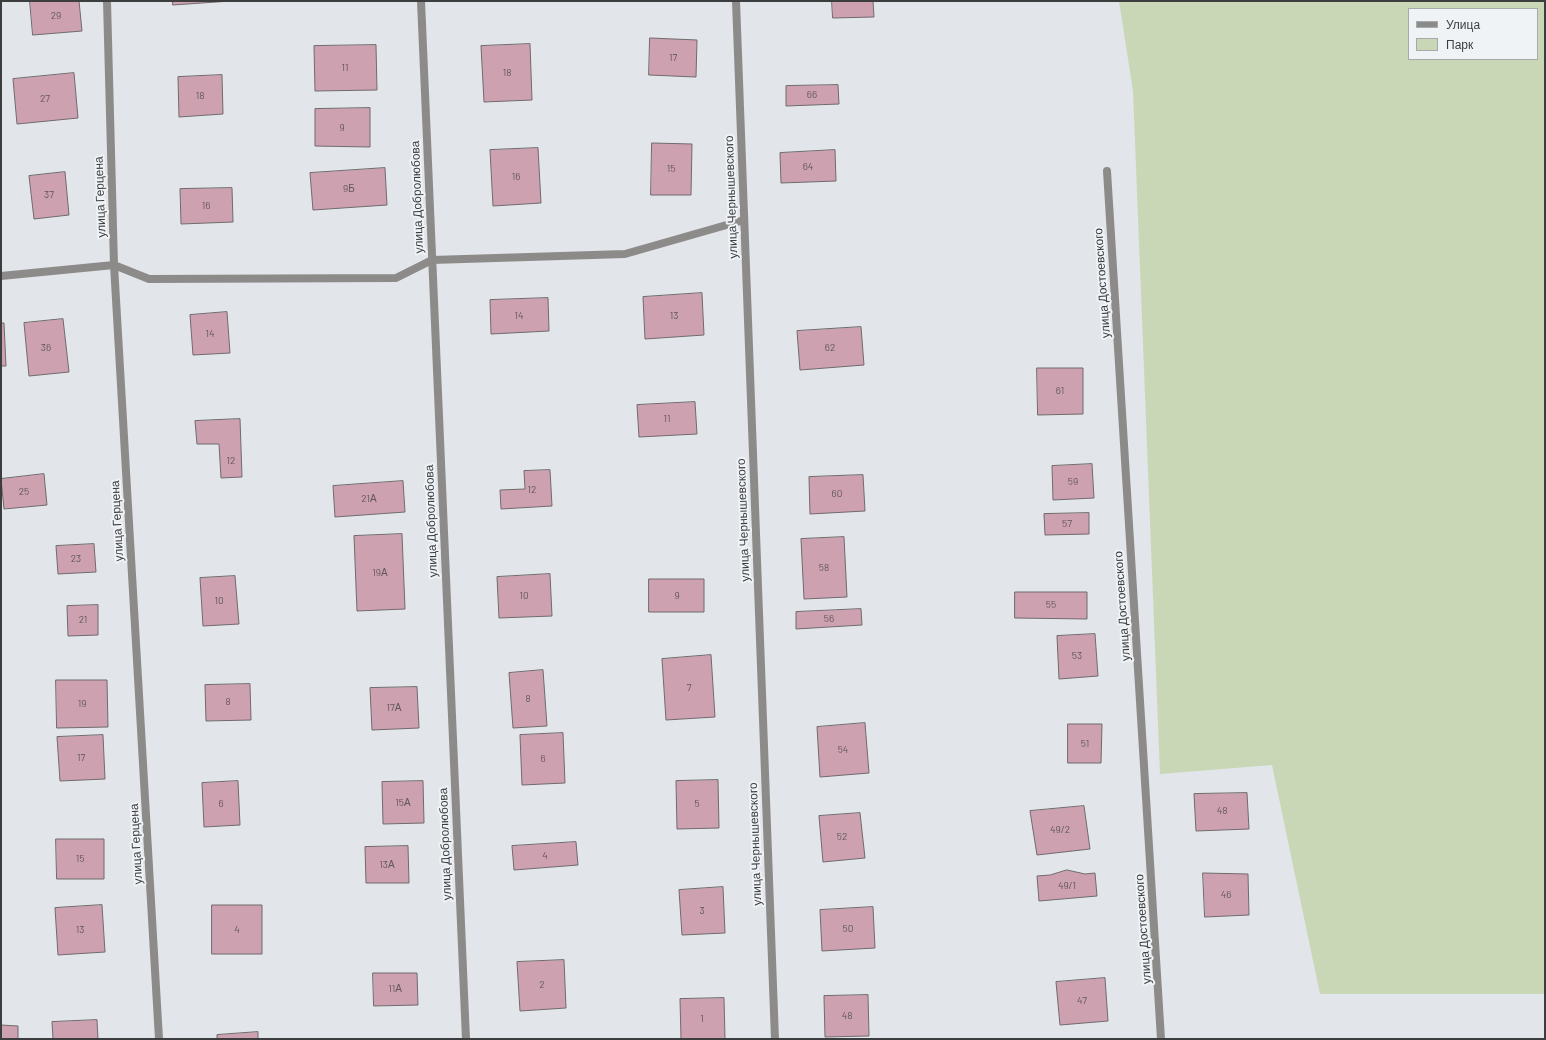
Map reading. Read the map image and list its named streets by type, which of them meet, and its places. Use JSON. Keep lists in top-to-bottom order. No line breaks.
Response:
{"streets":{"street":["улица Герцена","улица Добролюбова","улица Чернышевского","улица Достоевского"]},"house_numbers":["29","17","11","18","66","18","27","9","64","15","16","9Б","37","16","14","13","14","36","62","61","11","12","59","12","25","60","21А","57","23","58","19А","10","9","10","55","56","21","53","7","8","8","19","17А","51","54","17","6","15А","6","5","48","49/2","52","4","15","13А","49/1","46","3","50","13","4","2","11А","47","48","1"],"legend":["Улица","Парк"]}
